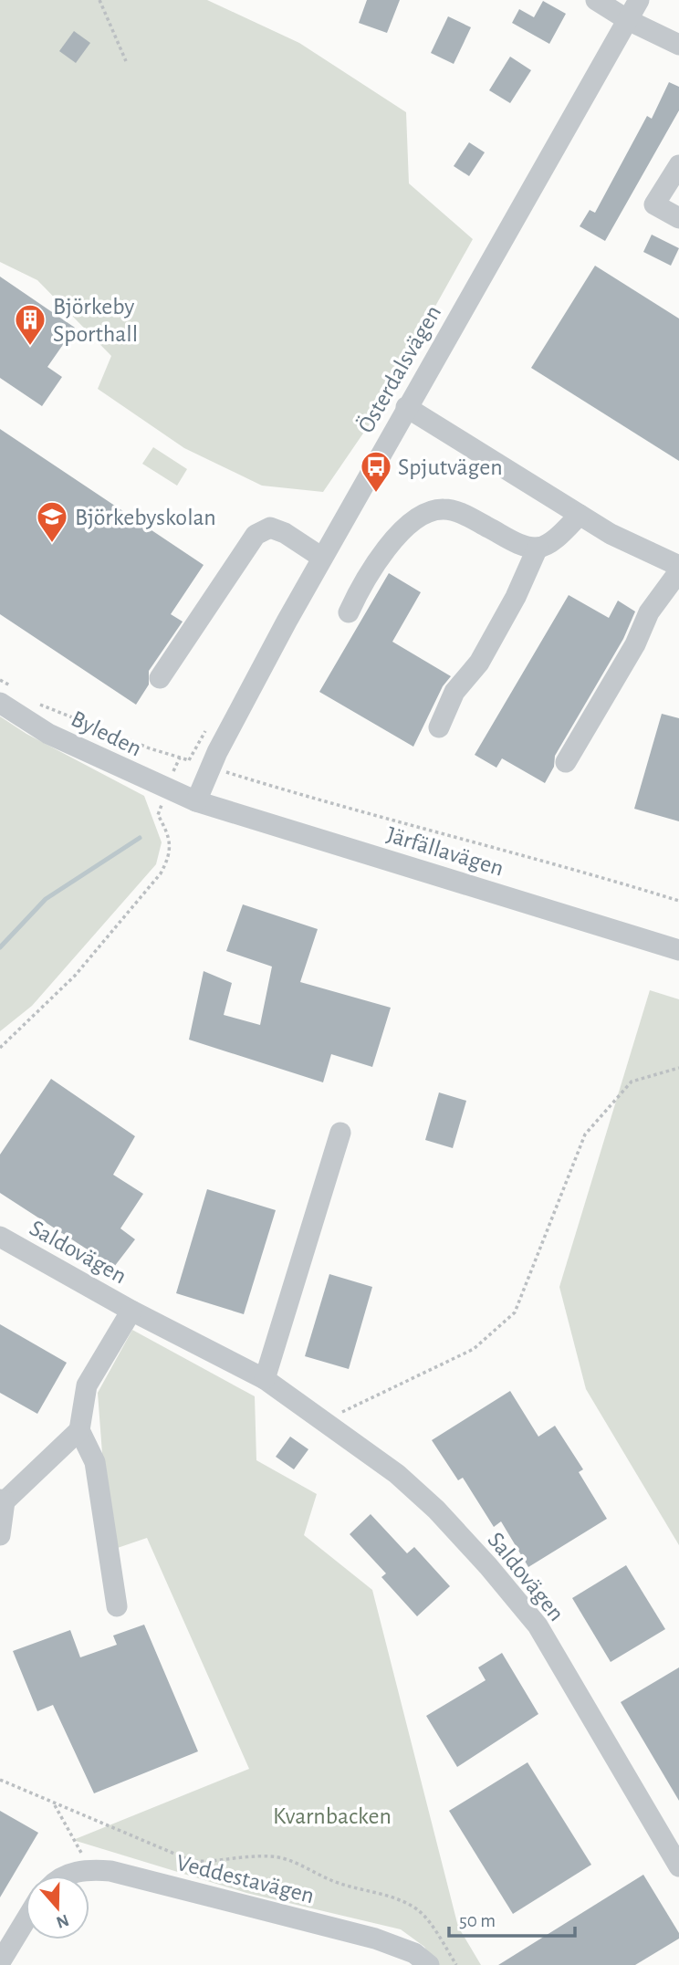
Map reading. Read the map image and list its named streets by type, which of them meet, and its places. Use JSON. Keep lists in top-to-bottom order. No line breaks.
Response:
{"streets":{"street":["Österdalsvägen","Byleden","Järfällavägen","Saldovägen","Veddestavägen"]},"crossings":[["Österdalsvägen","Byleden"],["Österdalsvägen","Järfällavägen"],["Byleden","Järfällavägen"]],"parks":["Kvarnbacken"],"places":{"building":["Björkeby Sporthall"],"bus stop":["Spjutvägen"],"school or university":["Björkebyskolan"]},"scale_bar":"50 m","north":"bottom"}
